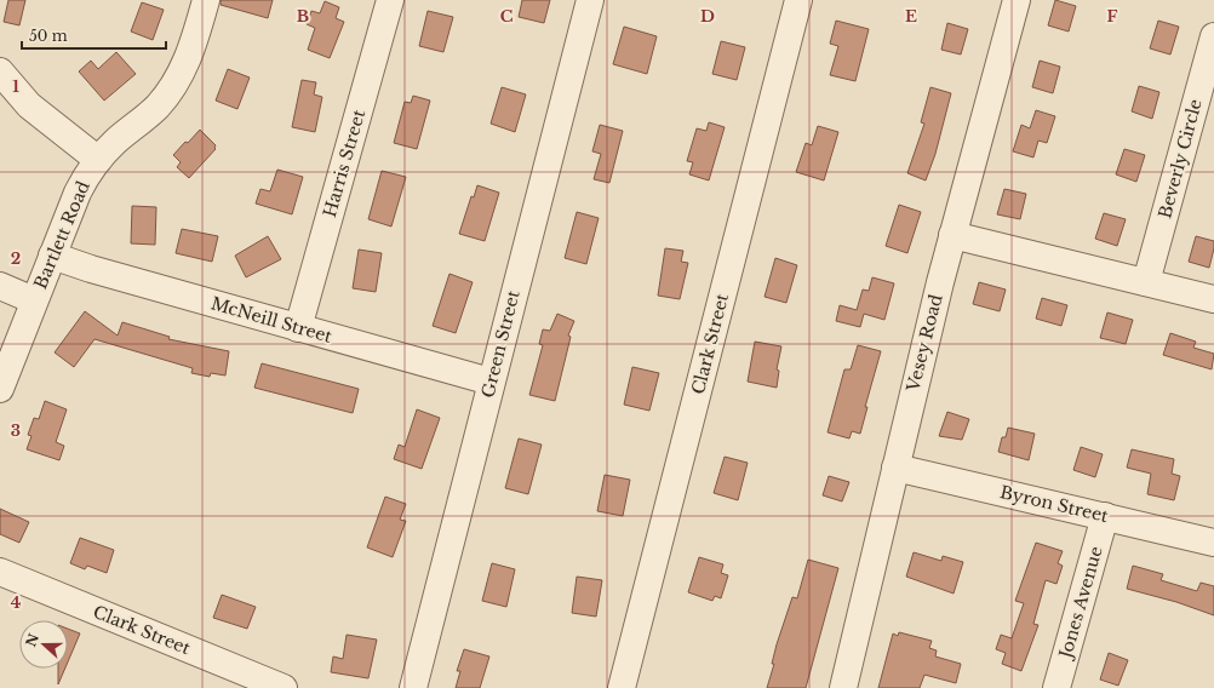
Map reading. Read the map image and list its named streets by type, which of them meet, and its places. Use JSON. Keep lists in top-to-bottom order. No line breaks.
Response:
{"streets":{"street":["Beverly Circle","Harris Street","Bartlett Road","McNeill Street","Vesey Road","Green Street","Clark Street","Byron Street","Jones Avenue"]},"crossings":[["Harris Street","McNeill Street"],["Bartlett Road","McNeill Street"],["McNeill Street","Green Street"],["Vesey Road","Byron Street"],["Byron Street","Jones Avenue"]],"scale_bar":"50 m","north":"left","grid":{"columns":["B","C","D","E","F"],"rows":["1","2","3","4"]}}
